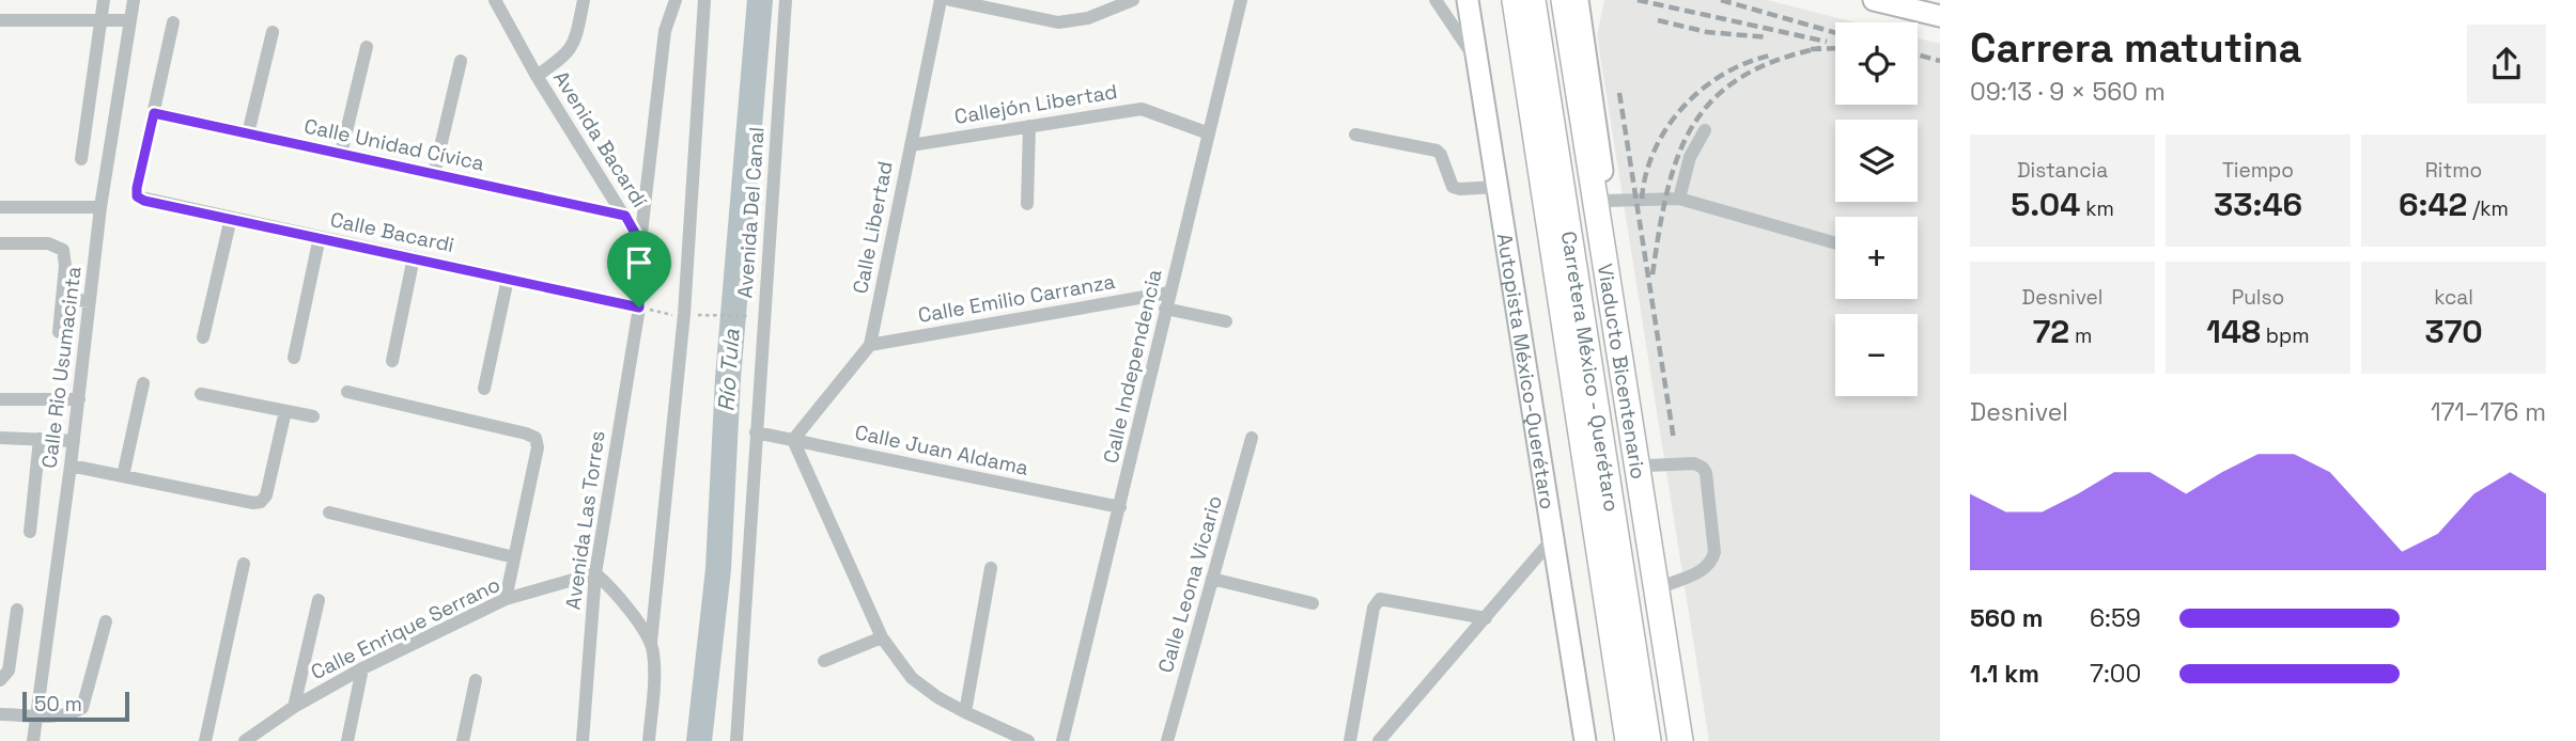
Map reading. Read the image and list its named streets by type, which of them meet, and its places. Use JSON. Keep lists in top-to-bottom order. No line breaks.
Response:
{"streets":{"highway":["Carretera México - Querétaro","Viaducto Bicentenario"],"main road":["Autopista México-Querétaro"],"street":["Callejón Libertad","Avenida Bacardí","Calle Unidad Cívica","Avenida Del Canal","Calle Libertad","Calle Bacardi","Calle Emilio Carranza","Calle Independencia","Calle Rio Usumacinta","Calle Juan Aldama","Avenida Las Torres","Calle Leona Vicario","Calle Enrique Serrano"]},"crossings":[["Callejón Libertad","Calle Libertad"],["Callejón Libertad","Calle Independencia"],["Avenida Bacardí","Calle Unidad Cívica"],["Calle Unidad Cívica","Calle Bacardi"],["Avenida Del Canal","Calle Juan Aldama"],["Calle Libertad","Calle Emilio Carranza"],["Calle Libertad","Calle Juan Aldama"],["Calle Bacardi","Avenida Las Torres"],["Calle Emilio Carranza","Calle Independencia"],["Calle Independencia","Calle Juan Aldama"],["Avenida Las Torres","Calle Enrique Serrano"]],"water":["Río Tula"],"scale_bar":"50 m","page":{"heading":["Carrera matutina","09:13 · 9 × 560 m"],"map_buttons":["+","−"],"stats":[["Distancia","5.04 km"],["Tiempo","33:46"],["Ritmo","6:42 /km"],["Desnivel","72 m"],["Pulso","148 bpm"],["kcal","370"]],"chart":["Desnivel","171–176 m"],"list":[{"name":"560 m","note":"6:59"},{"name":"1.1 km","note":"7:00"}],"scale":"50 m"}}
